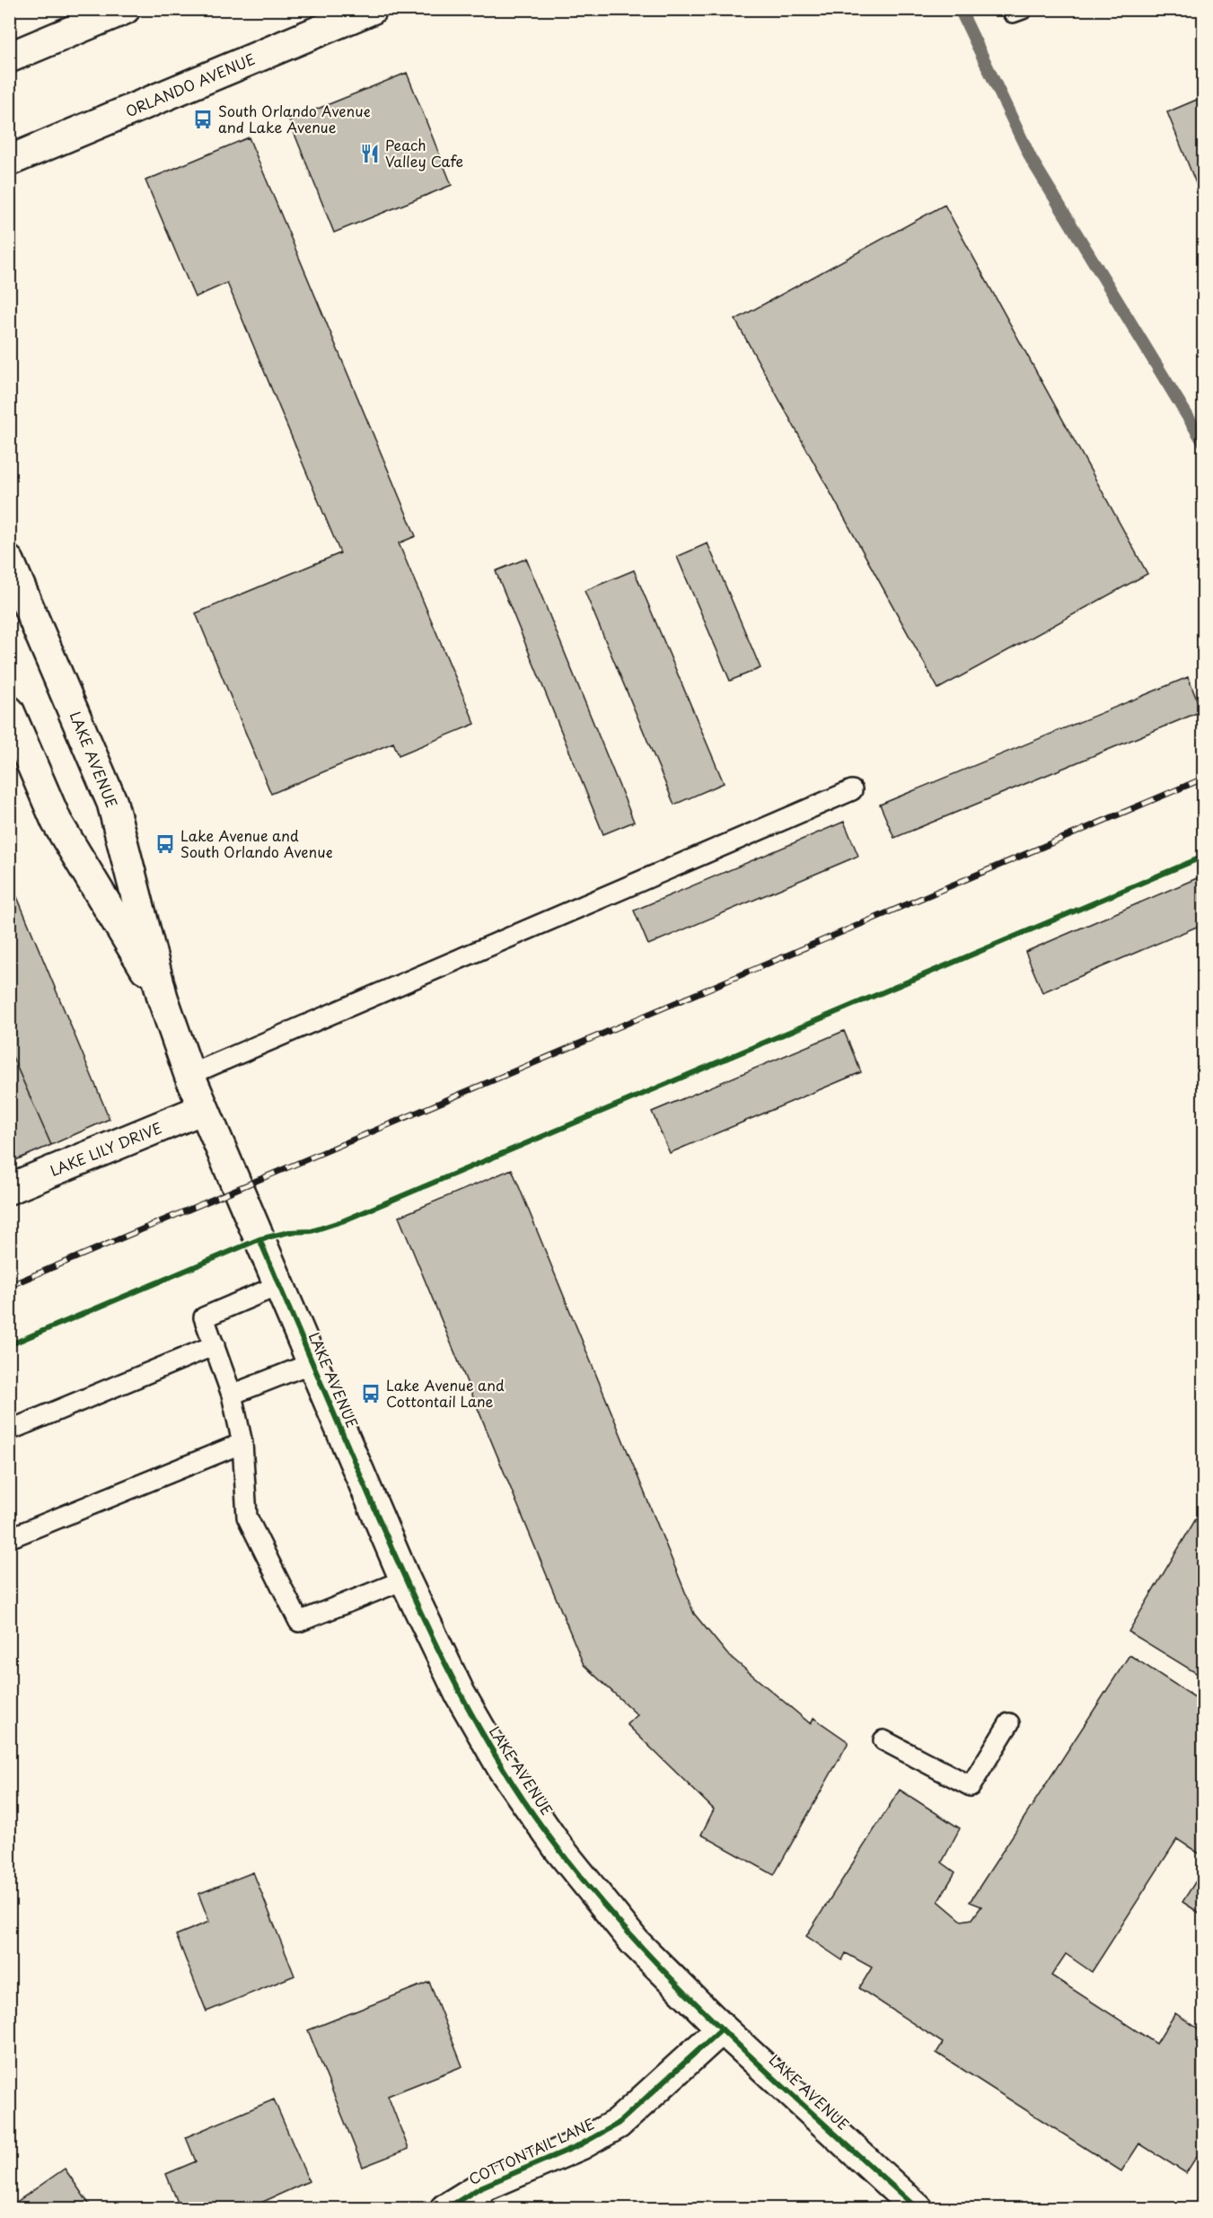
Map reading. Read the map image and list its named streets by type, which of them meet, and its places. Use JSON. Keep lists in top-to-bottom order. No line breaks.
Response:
{"streets":{"main road":["ORLANDO AVENUE","LAKE AVENUE","LAKE LILY DRIVE","COTTONTAIL LANE"]},"crossings":[["LAKE AVENUE","LAKE LILY DRIVE"],["LAKE AVENUE","COTTONTAIL LANE"]],"places":{"bus stop":["South Orlando Avenue and Lake Avenue","Lake Avenue and South Orlando Avenue","Lake Avenue and Cottontail Lane"],"restaurant":["Peach Valley Cafe"]}}
